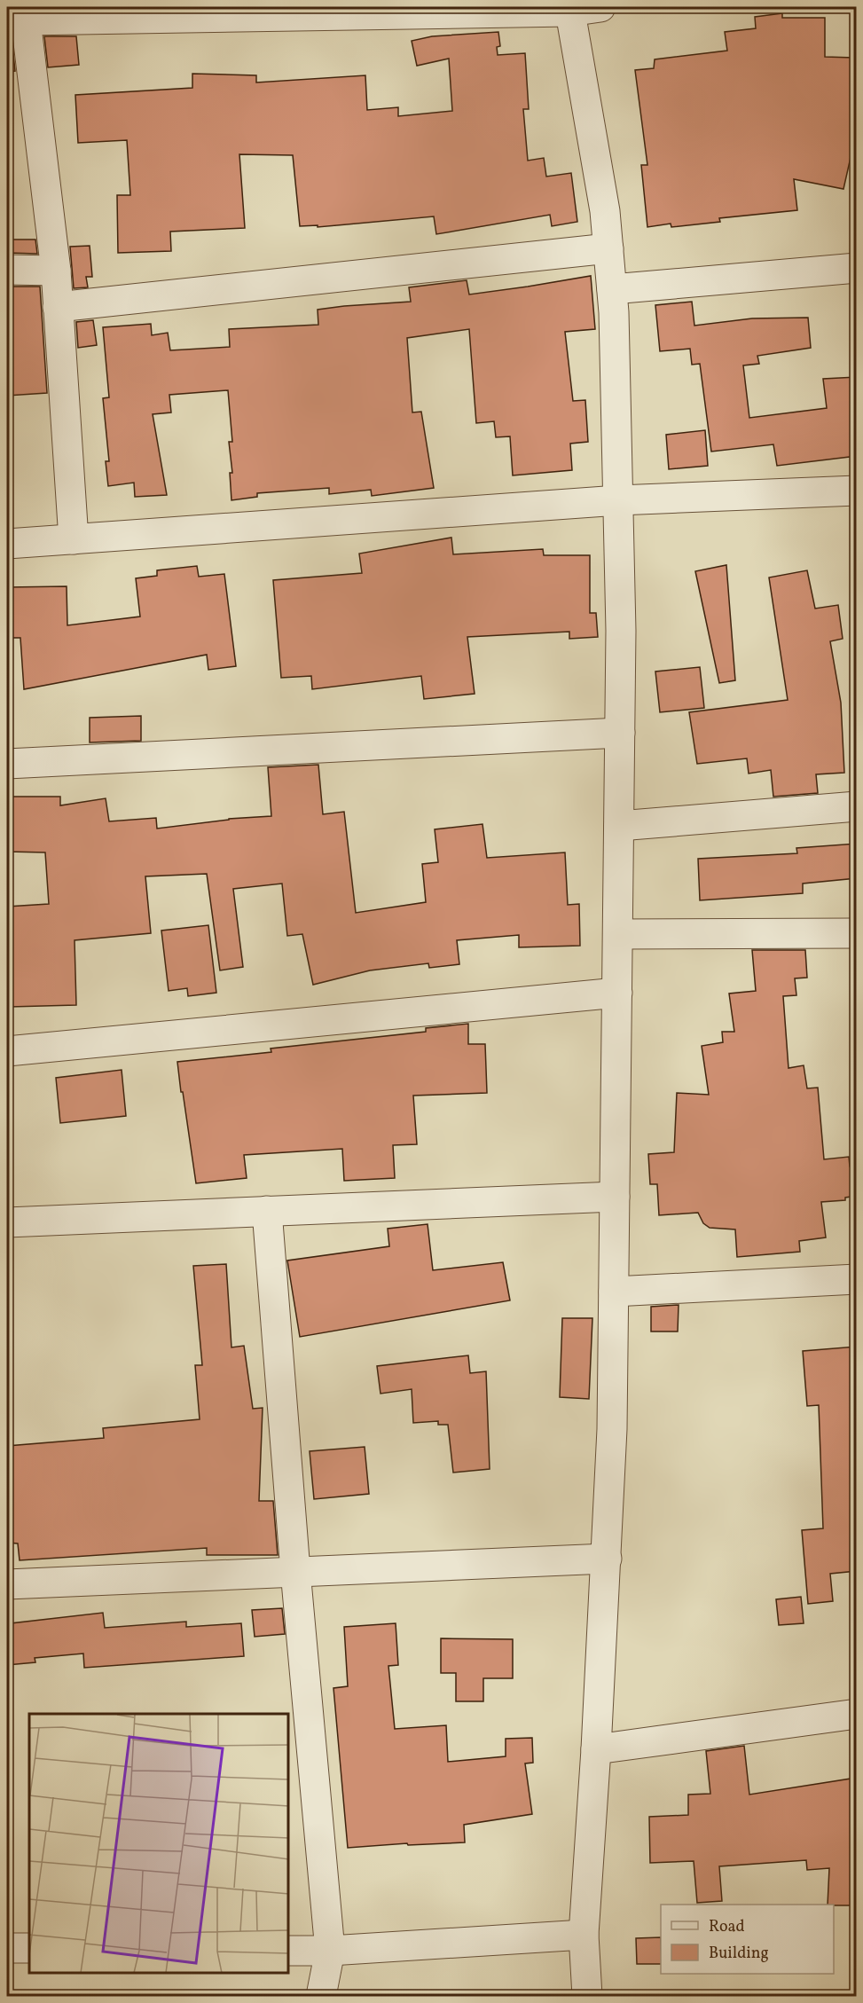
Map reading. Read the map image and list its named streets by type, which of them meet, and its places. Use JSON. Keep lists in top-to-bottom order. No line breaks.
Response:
{"legend":["Road","Building"]}
